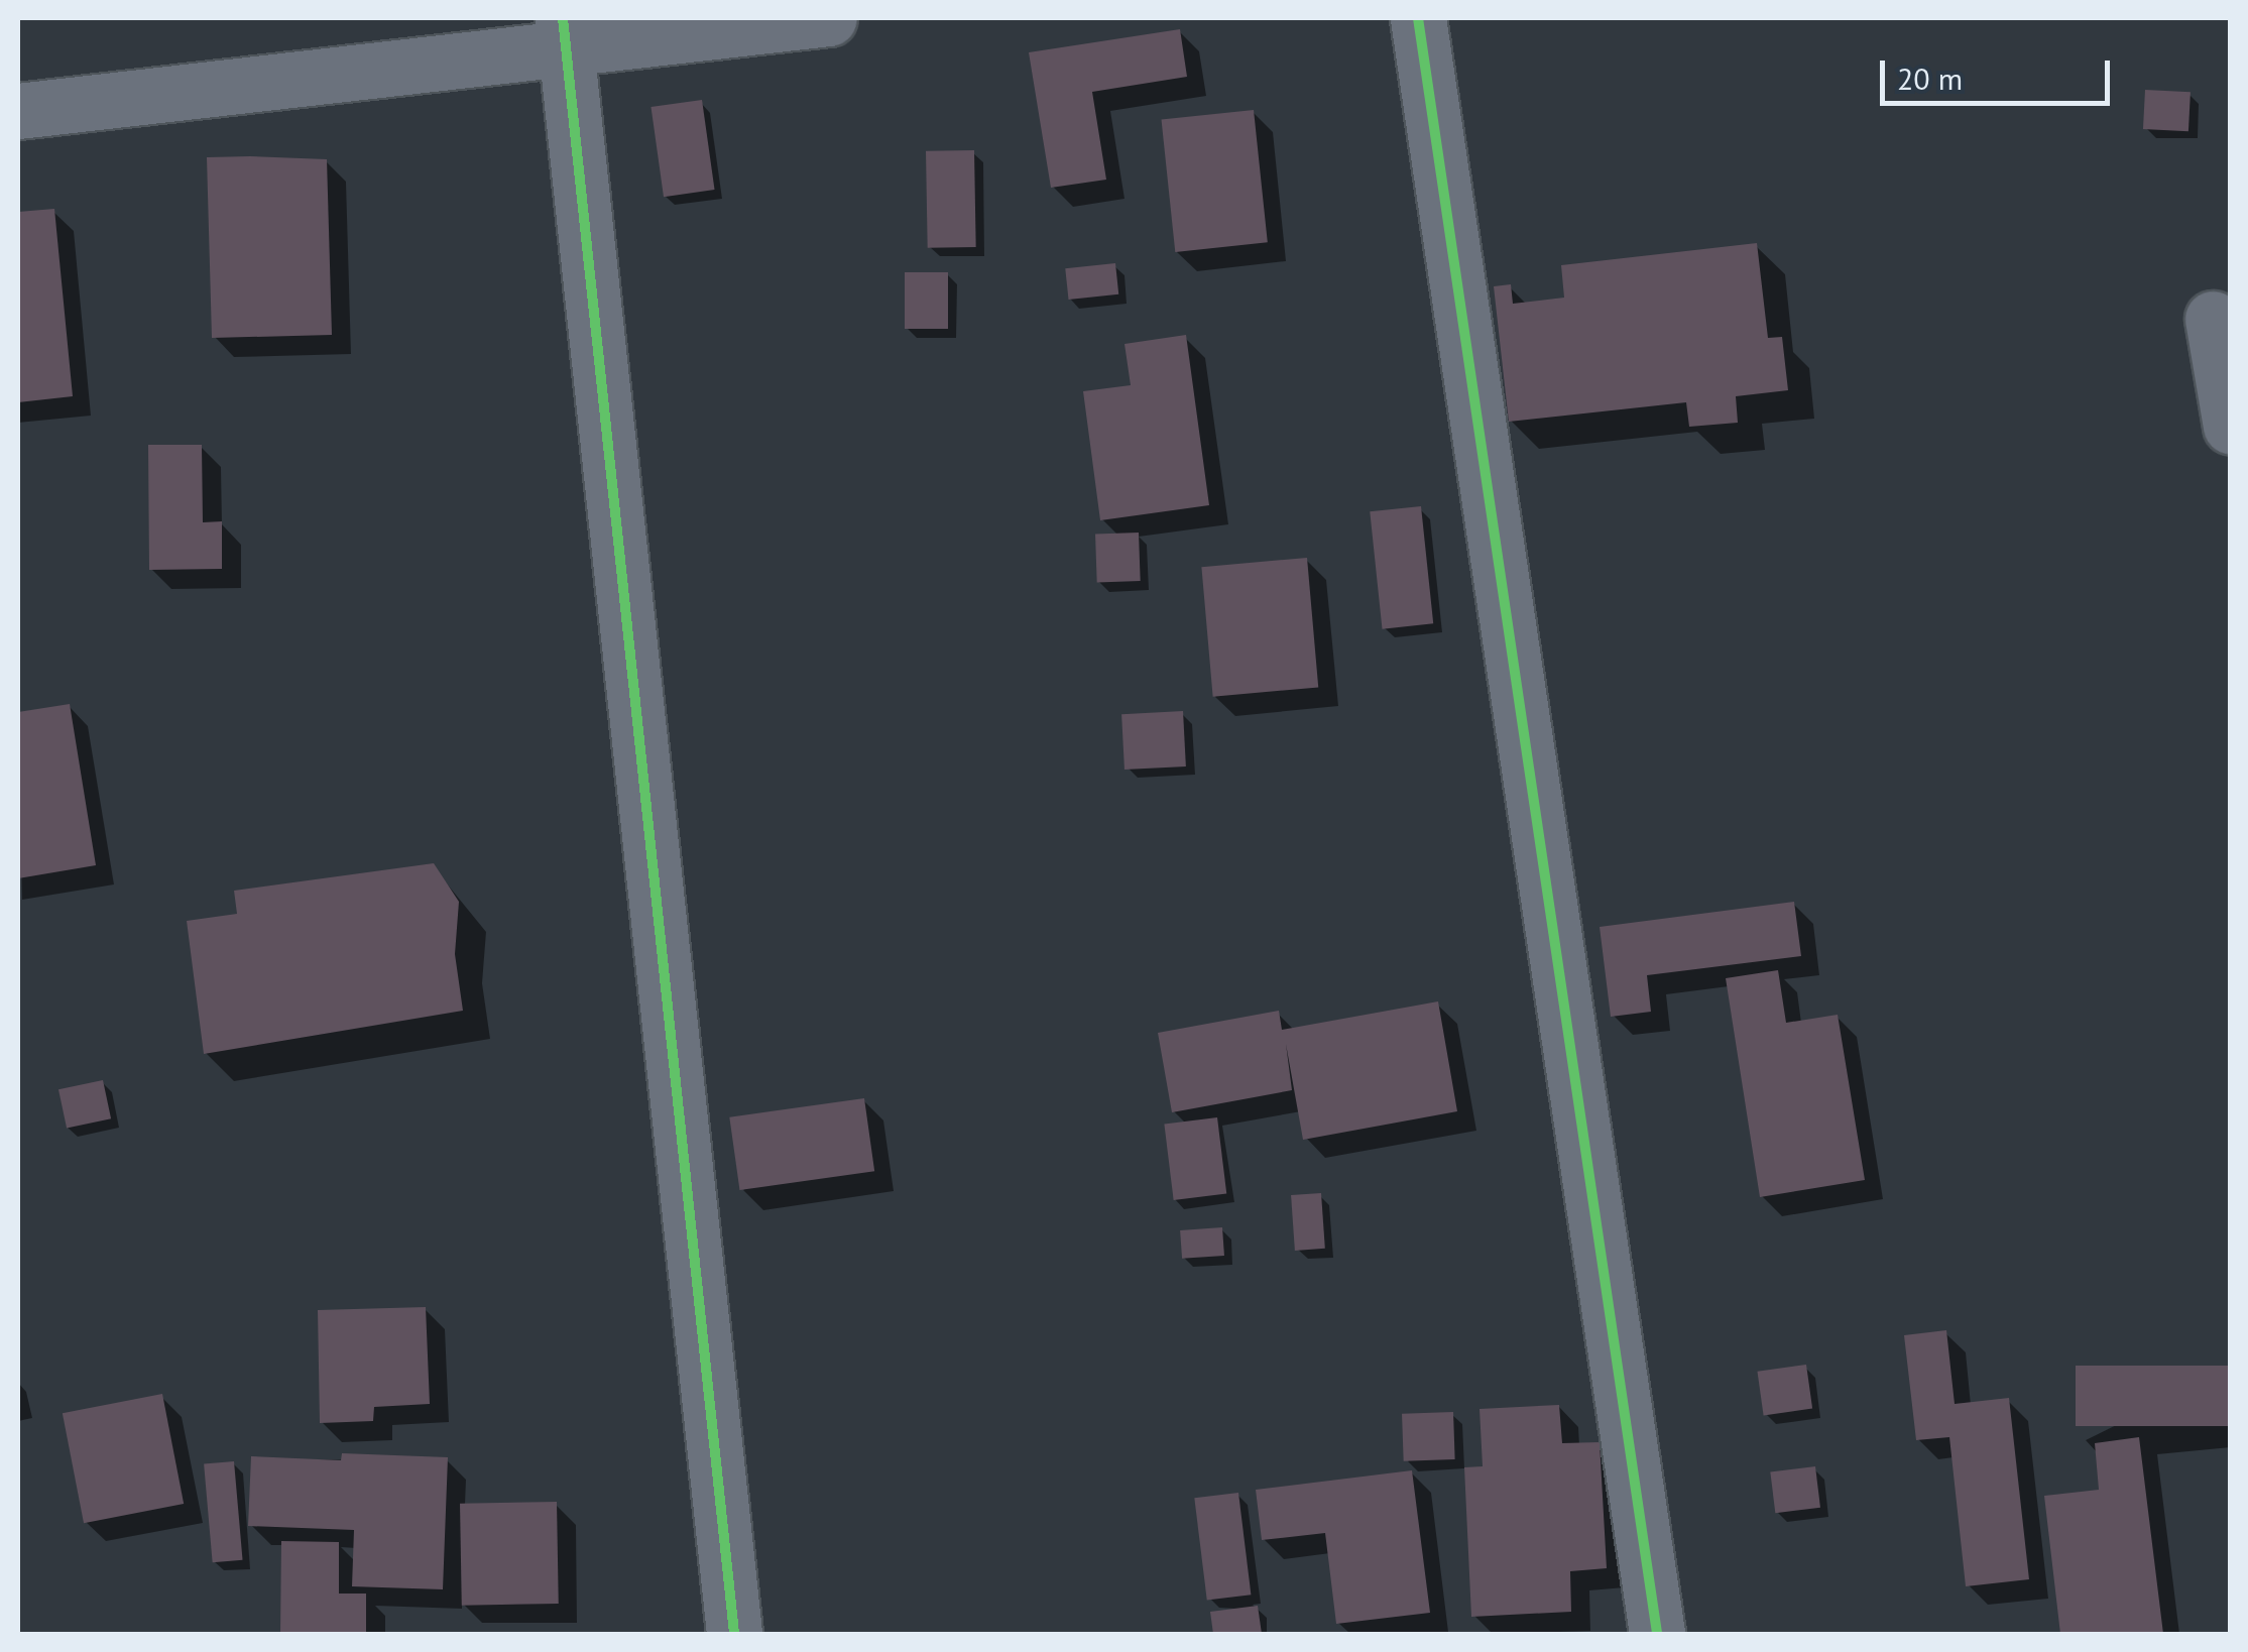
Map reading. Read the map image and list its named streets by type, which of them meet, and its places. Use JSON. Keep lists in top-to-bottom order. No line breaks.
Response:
{"scale_bar":"20 m"}
